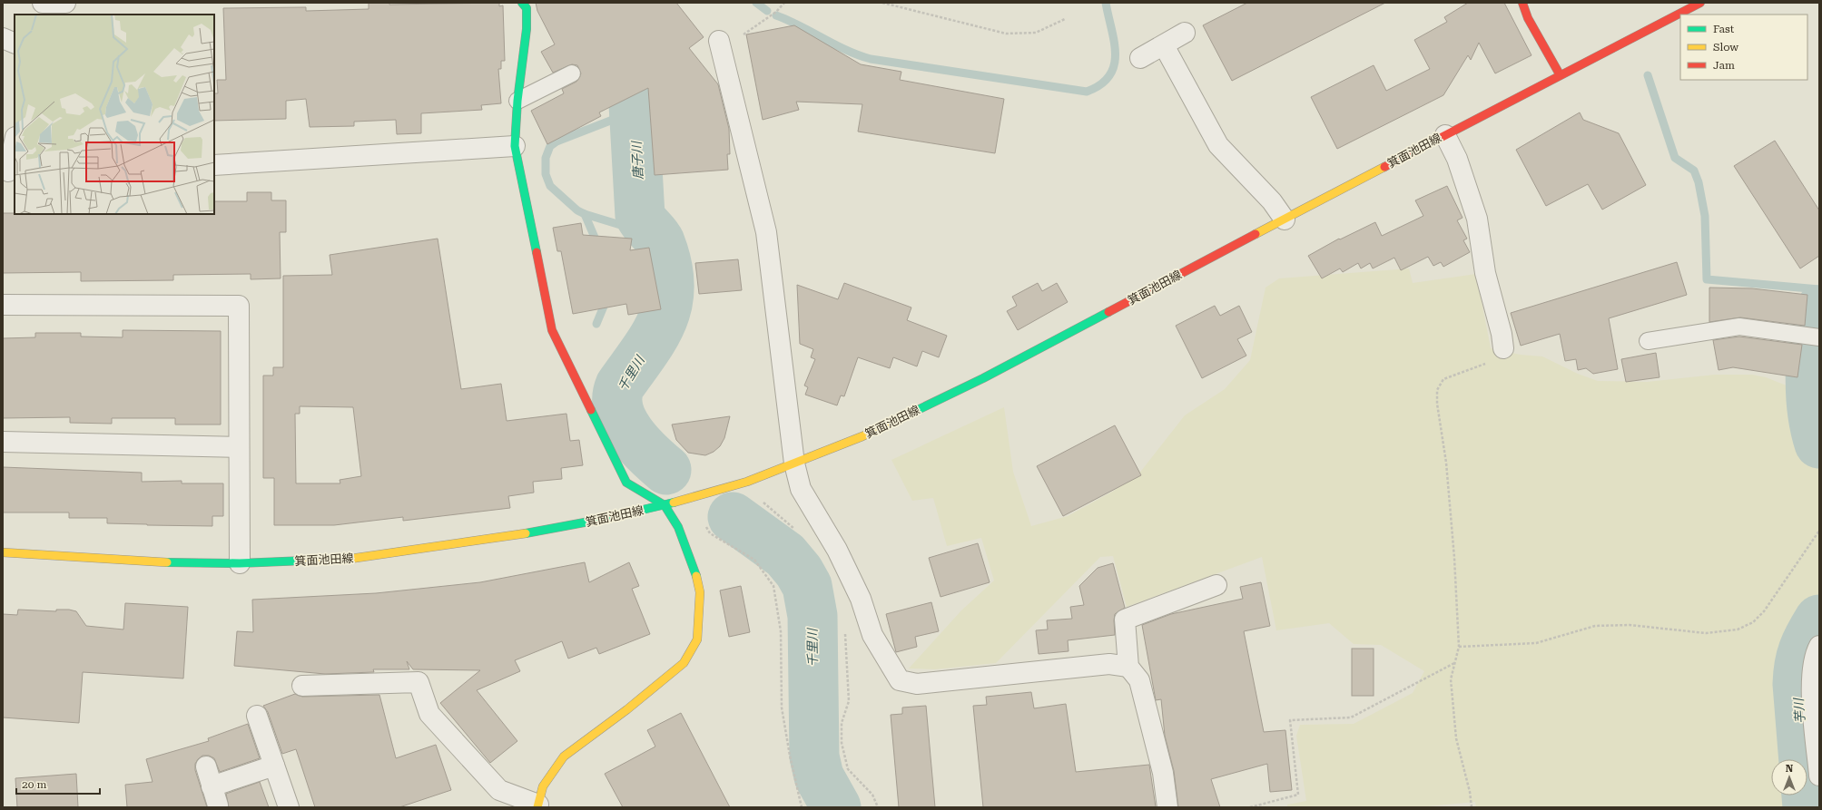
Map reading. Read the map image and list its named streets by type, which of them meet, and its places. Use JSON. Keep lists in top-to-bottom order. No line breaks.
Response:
{"streets":{"main road":["箕面池田線"]},"water":["唐子川","千里川","芋川"],"legend":["Fast","Slow","Jam"],"scale_bar":"20 m","north":"top"}
